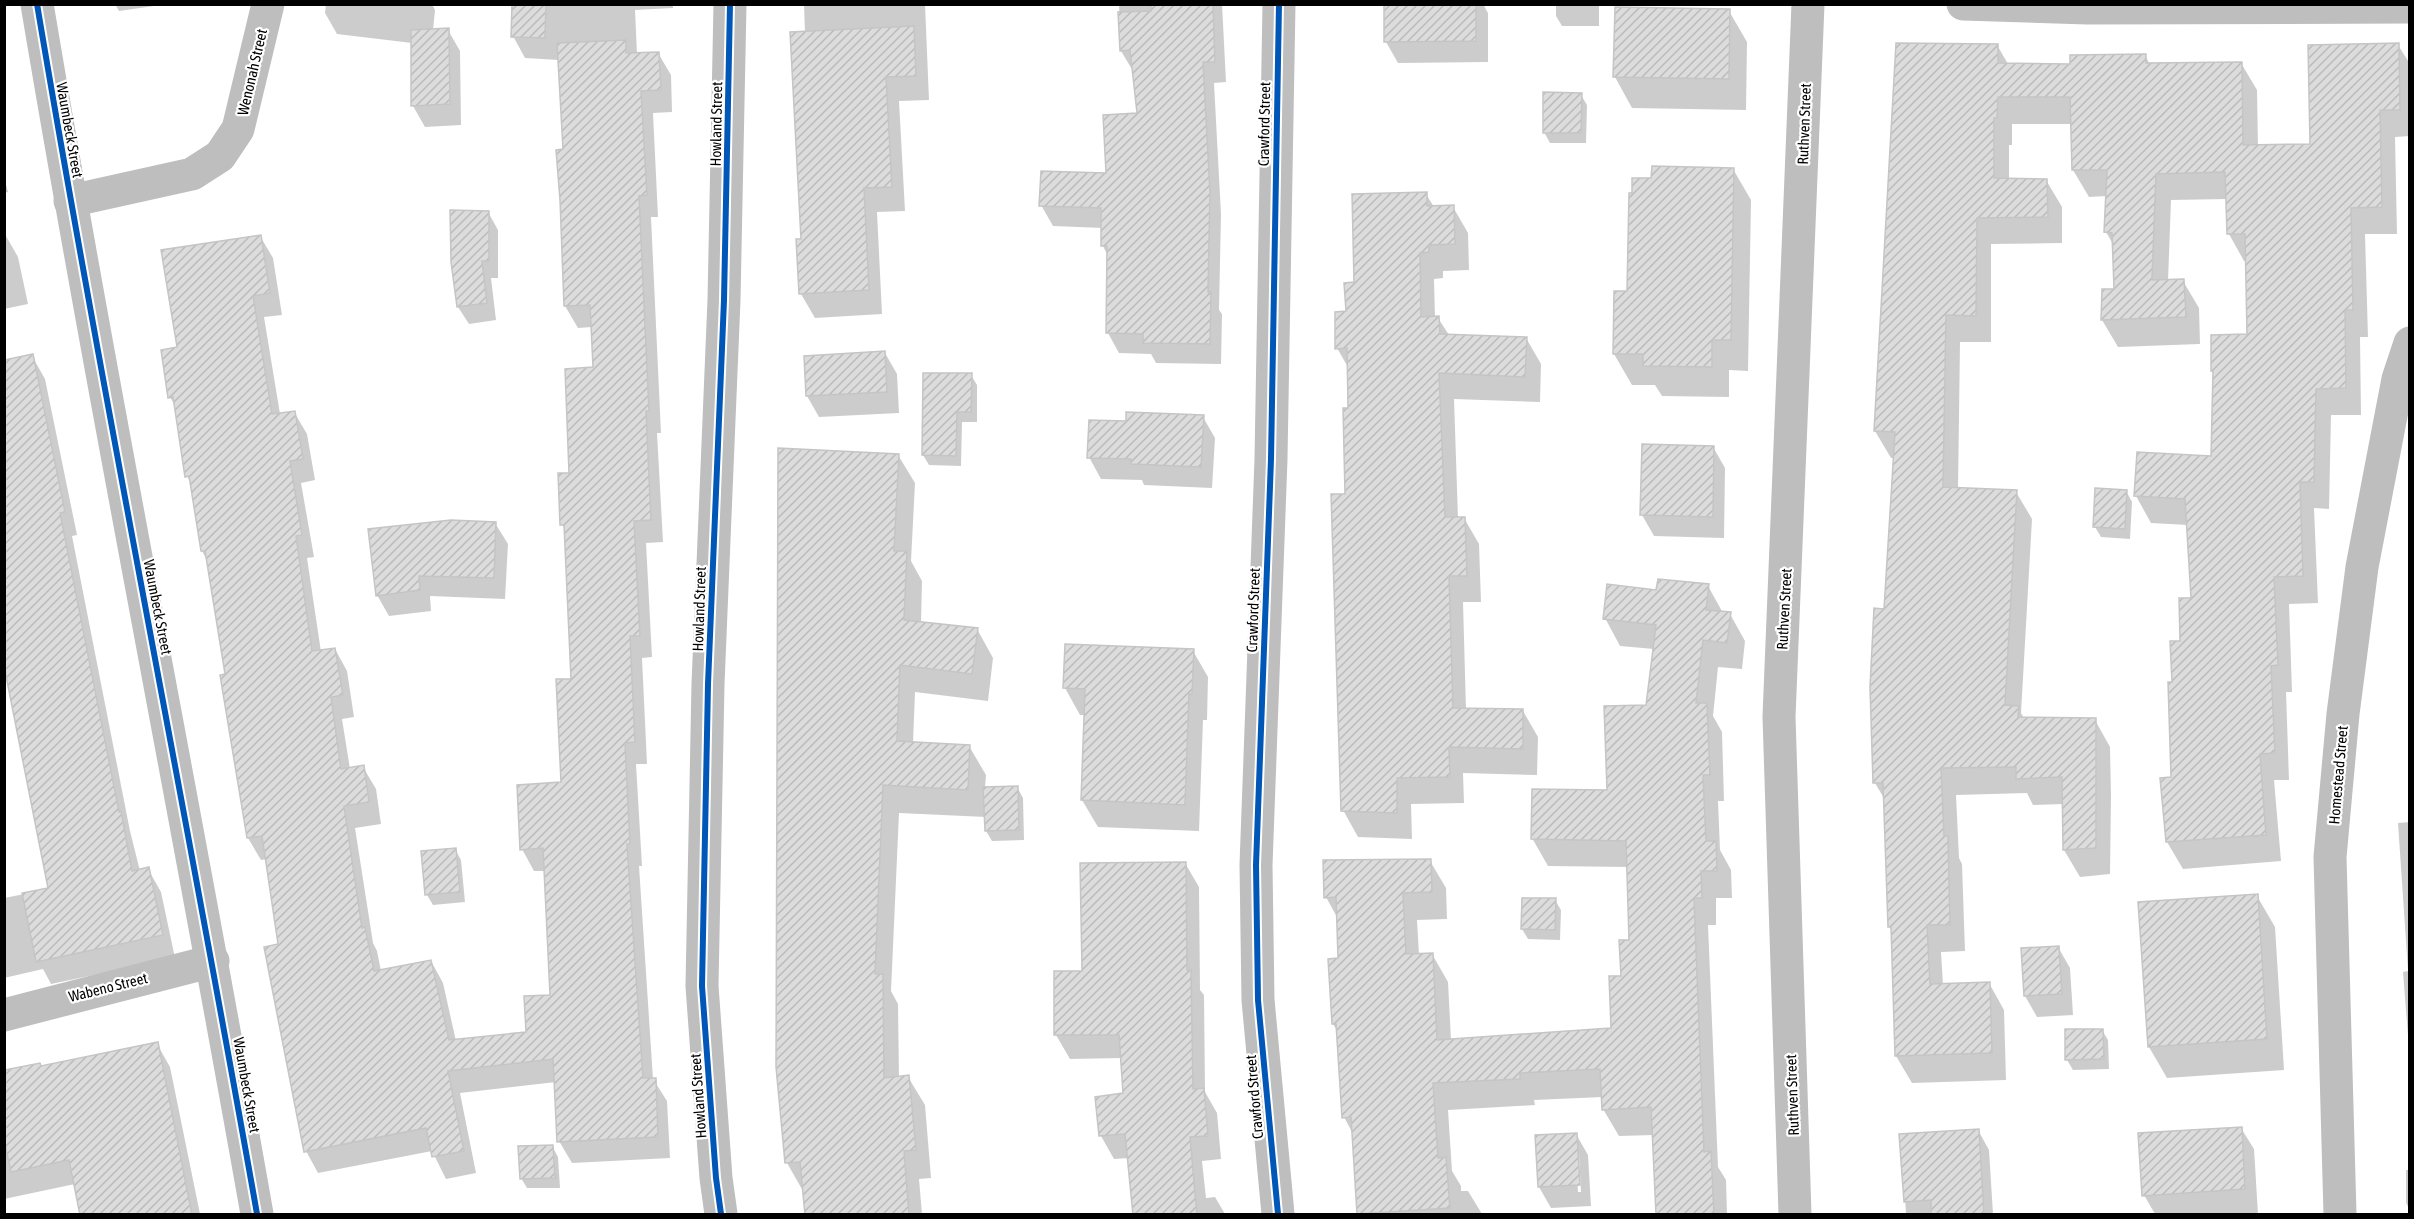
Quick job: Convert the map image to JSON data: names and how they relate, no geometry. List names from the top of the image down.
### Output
{
  "streets": {
    "street": [
      "Wenonah Street",
      "Howland Street",
      "Crawford Street",
      "Ruthven Street",
      "Waumbeck Street",
      "Homestead Street",
      "Wabeno Street"
    ]
  },
  "crossings": [
    ["Wenonah Street", "Waumbeck Street"],
    ["Waumbeck Street", "Wabeno Street"]
  ]
}
